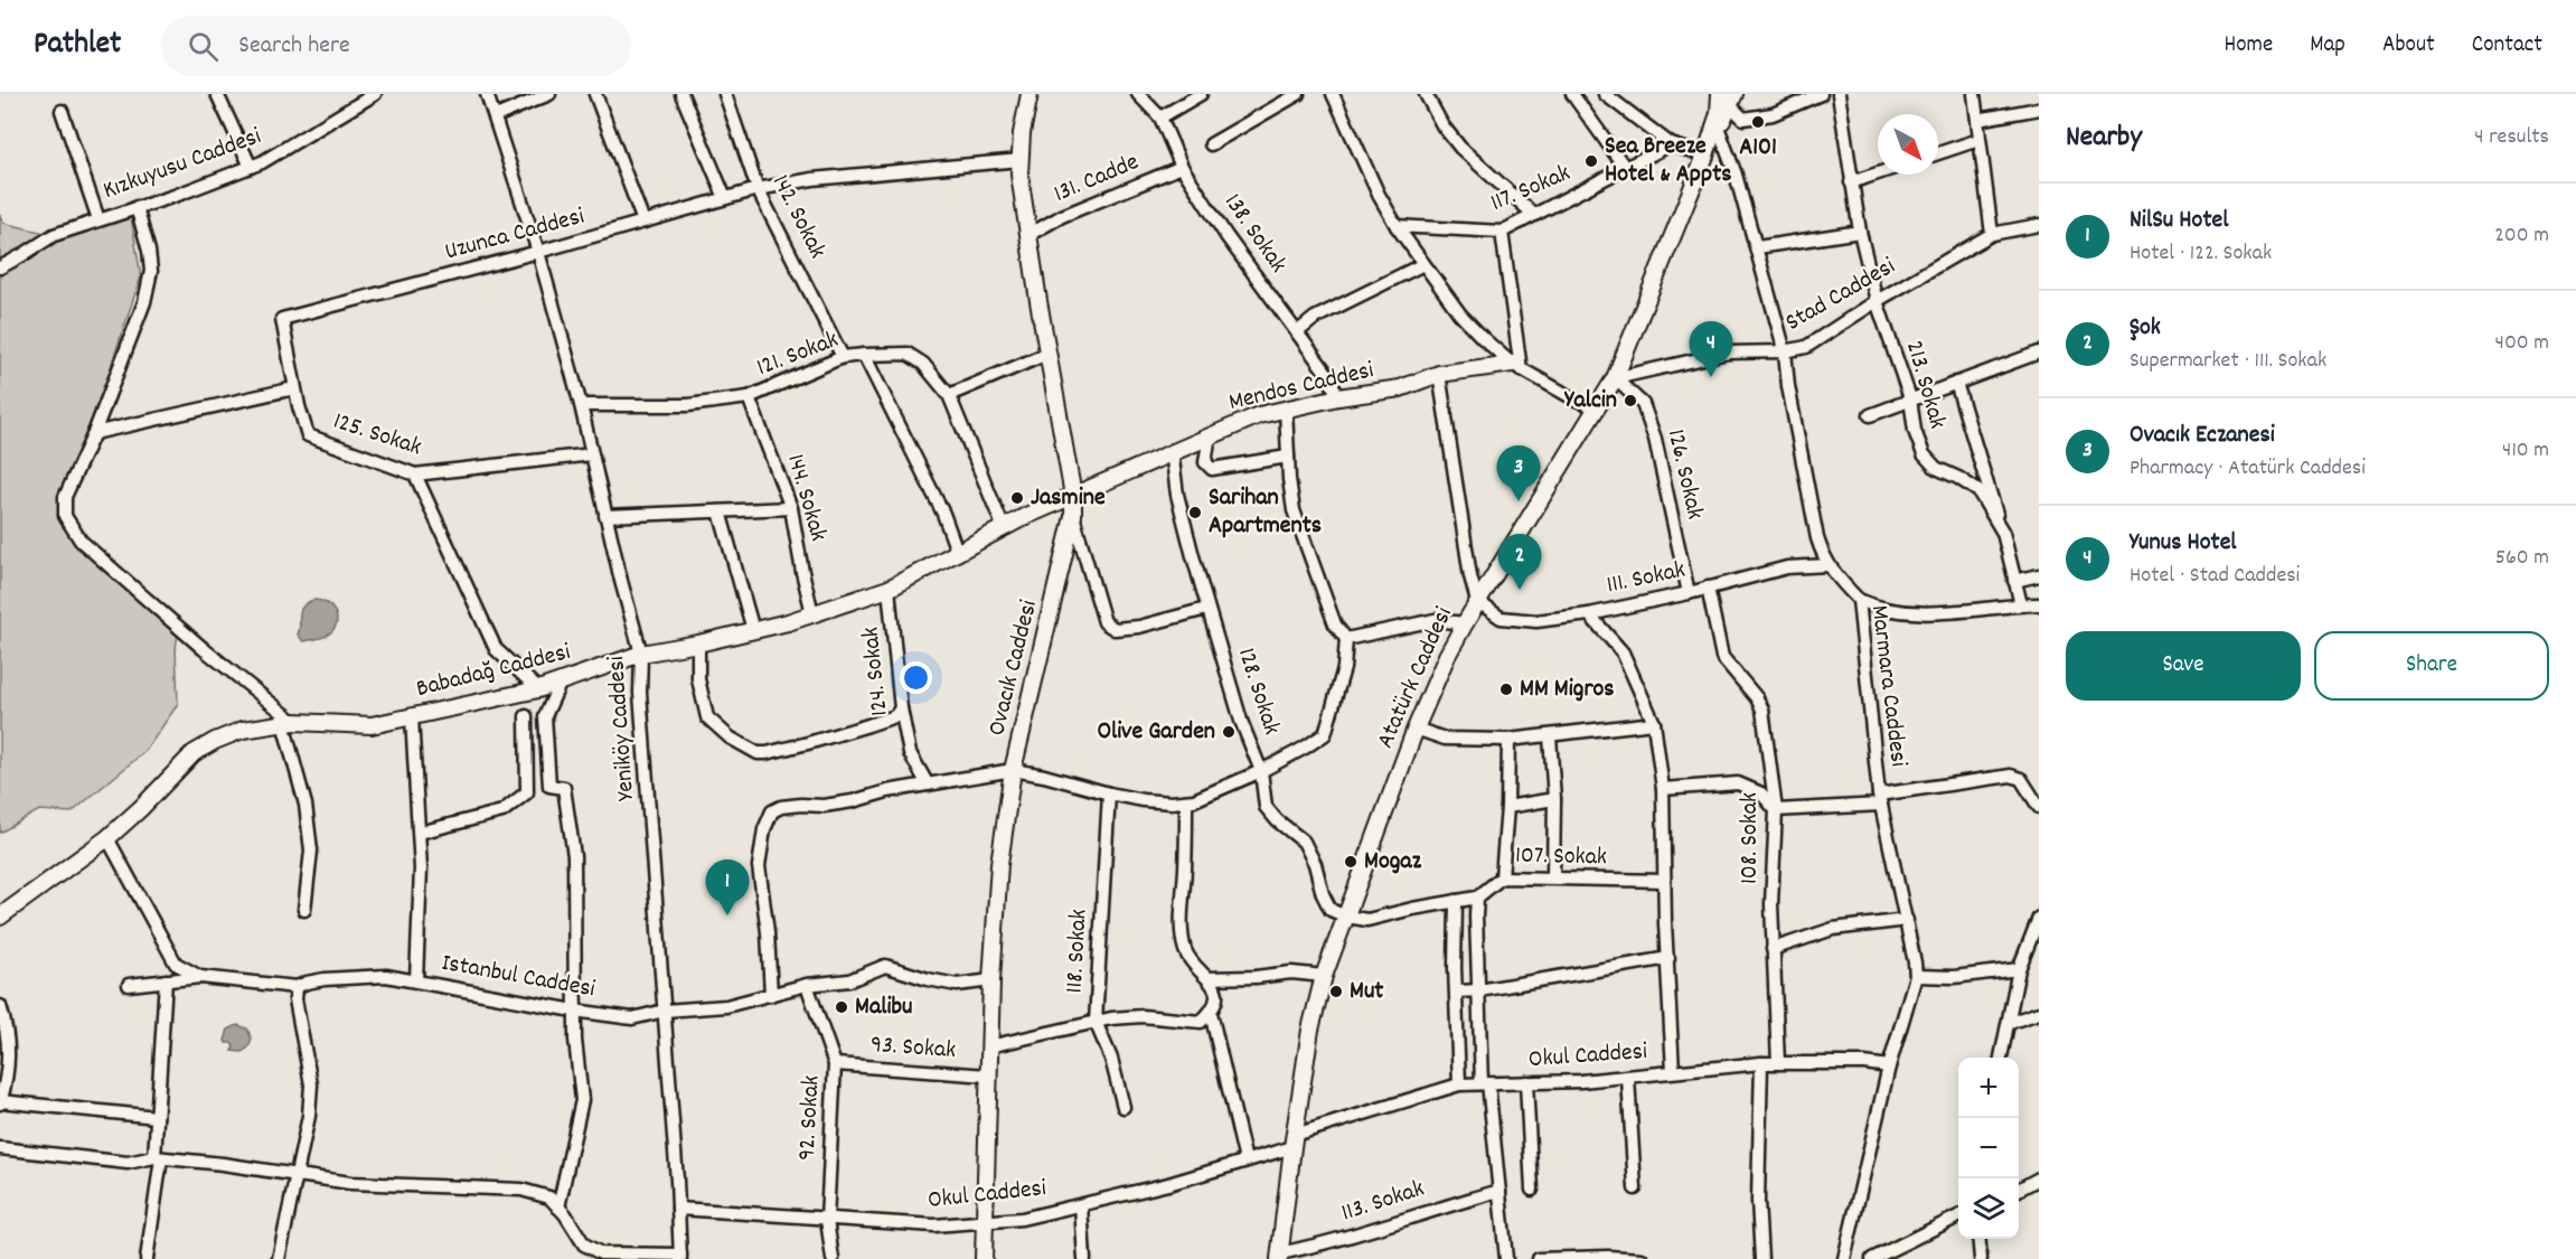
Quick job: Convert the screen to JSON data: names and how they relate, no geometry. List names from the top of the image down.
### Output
{
  "streets": {
    "main road": [
      "Mendos Caddesi",
      "Ovacık Caddesi",
      "Babadağ Caddesi",
      "Atatürk Caddesi"
    ],
    "street": [
      "Kızkuyusu Caddesi",
      "131. Cadde",
      "117. Sokak",
      "142. Sokak",
      "138. Sokak",
      "Uzunca Caddesi",
      "Stad Caddesi",
      "121. Sokak",
      "213. Sokak",
      "125. Sokak",
      "126. Sokak",
      "144. Sokak",
      "111. Sokak",
      "124. Sokak",
      "Marmara Caddesi",
      "128. Sokak",
      "Yeniköy Caddesi",
      "108. Sokak",
      "107. Sokak",
      "118. Sokak",
      "Istanbul Caddesi",
      "93. Sokak",
      "Okul Caddesi",
      "92. Sokak",
      "113. Sokak"
    ]
  },
  "crossings": [
    ["131. Cadde", "138. Sokak"],
    ["131. Cadde", "Ovacık Caddesi"],
    ["142. Sokak", "Uzunca Caddesi"],
    ["142. Sokak", "121. Sokak"],
    ["138. Sokak", "Mendos Caddesi"],
    ["Uzunca Caddesi", "125. Sokak"],
    ["Uzunca Caddesi", "Ovacık Caddesi"],
    ["Uzunca Caddesi", "Yeniköy Caddesi"],
    ["Stad Caddesi", "213. Sokak"],
    ["Stad Caddesi", "126. Sokak"],
    ["Stad Caddesi", "Atatürk Caddesi"],
    ["Stad Caddesi", "Marmara Caddesi"],
    ["121. Sokak", "144. Sokak"],
    ["121. Sokak", "Babadağ Caddesi"],
    ["121. Sokak", "Yeniköy Caddesi"],
    ["Mendos Caddesi", "Ovacık Caddesi"],
    ["Mendos Caddesi", "Babadağ Caddesi"],
    ["Mendos Caddesi", "128. Sokak"],
    ["125. Sokak", "Yeniköy Caddesi"],
    ["126. Sokak", "111. Sokak"],
    ["126. Sokak", "Atatürk Caddesi"],
    ["144. Sokak", "Babadağ Caddesi"],
    ["111. Sokak", "Atatürk Caddesi"],
    ["111. Sokak", "Marmara Caddesi"],
    ["111. Sokak", "108. Sokak"],
    ["Ovacık Caddesi", "Babadağ Caddesi"],
    ["Ovacık Caddesi", "Istanbul Caddesi"],
    ["Ovacık Caddesi", "93. Sokak"],
    ["Ovacık Caddesi", "Okul Caddesi"],
    ["Babadağ Caddesi", "124. Sokak"],
    ["Babadağ Caddesi", "Yeniköy Caddesi"],
    ["Babadağ Caddesi", "Istanbul Caddesi"],
    ["Atatürk Caddesi", "128. Sokak"],
    ["Atatürk Caddesi", "Okul Caddesi"],
    ["Atatürk Caddesi", "113. Sokak"],
    ["Marmara Caddesi", "Okul Caddesi"],
    ["Yeniköy Caddesi", "Istanbul Caddesi"],
    ["Yeniköy Caddesi", "Okul Caddesi"],
    ["108. Sokak", "Okul Caddesi"],
    ["Istanbul Caddesi", "92. Sokak"],
    ["93. Sokak", "92. Sokak"],
    ["Okul Caddesi", "92. Sokak"]
  ],
  "places": [
    "A101",
    "Sea Breeze Hotel & Appts",
    "Yalcin",
    "Jasmine",
    "Sarihan Apartments",
    "MM Migros",
    "Olive Garden",
    "Mogaz",
    "Mut",
    "Malibu"
  ],
  "north": "bottom right",
  "page": {
    "header": "Pathlet",
    "search": "Search here",
    "nav": [
      "Home",
      "Map",
      "About",
      "Contact"
    ],
    "heading": ["Nearby", "4 results"],
    "list": [
      {
        "mark": "1",
        "name": "NilSu Hotel",
        "note": "Hotel · 122. Sokak",
        "value": "200 m"
      },
      {
        "mark": "2",
        "name": "Şok",
        "note": "Supermarket · 111. Sokak",
        "value": "400 m"
      },
      {
        "mark": "3",
        "name": "Ovacık Eczanesi",
        "note": "Pharmacy · Atatürk Caddesi",
        "value": "410 m"
      },
      {
        "mark": "4",
        "name": "Yunus Hotel",
        "note": "Hotel · Stad Caddesi",
        "value": "560 m"
      }
    ],
    "pins": [
      "4",
      "3",
      "2",
      "1"
    ],
    "buttons": ["Save", "Share"],
    "map_buttons": ["+", "−"]
  }
}
